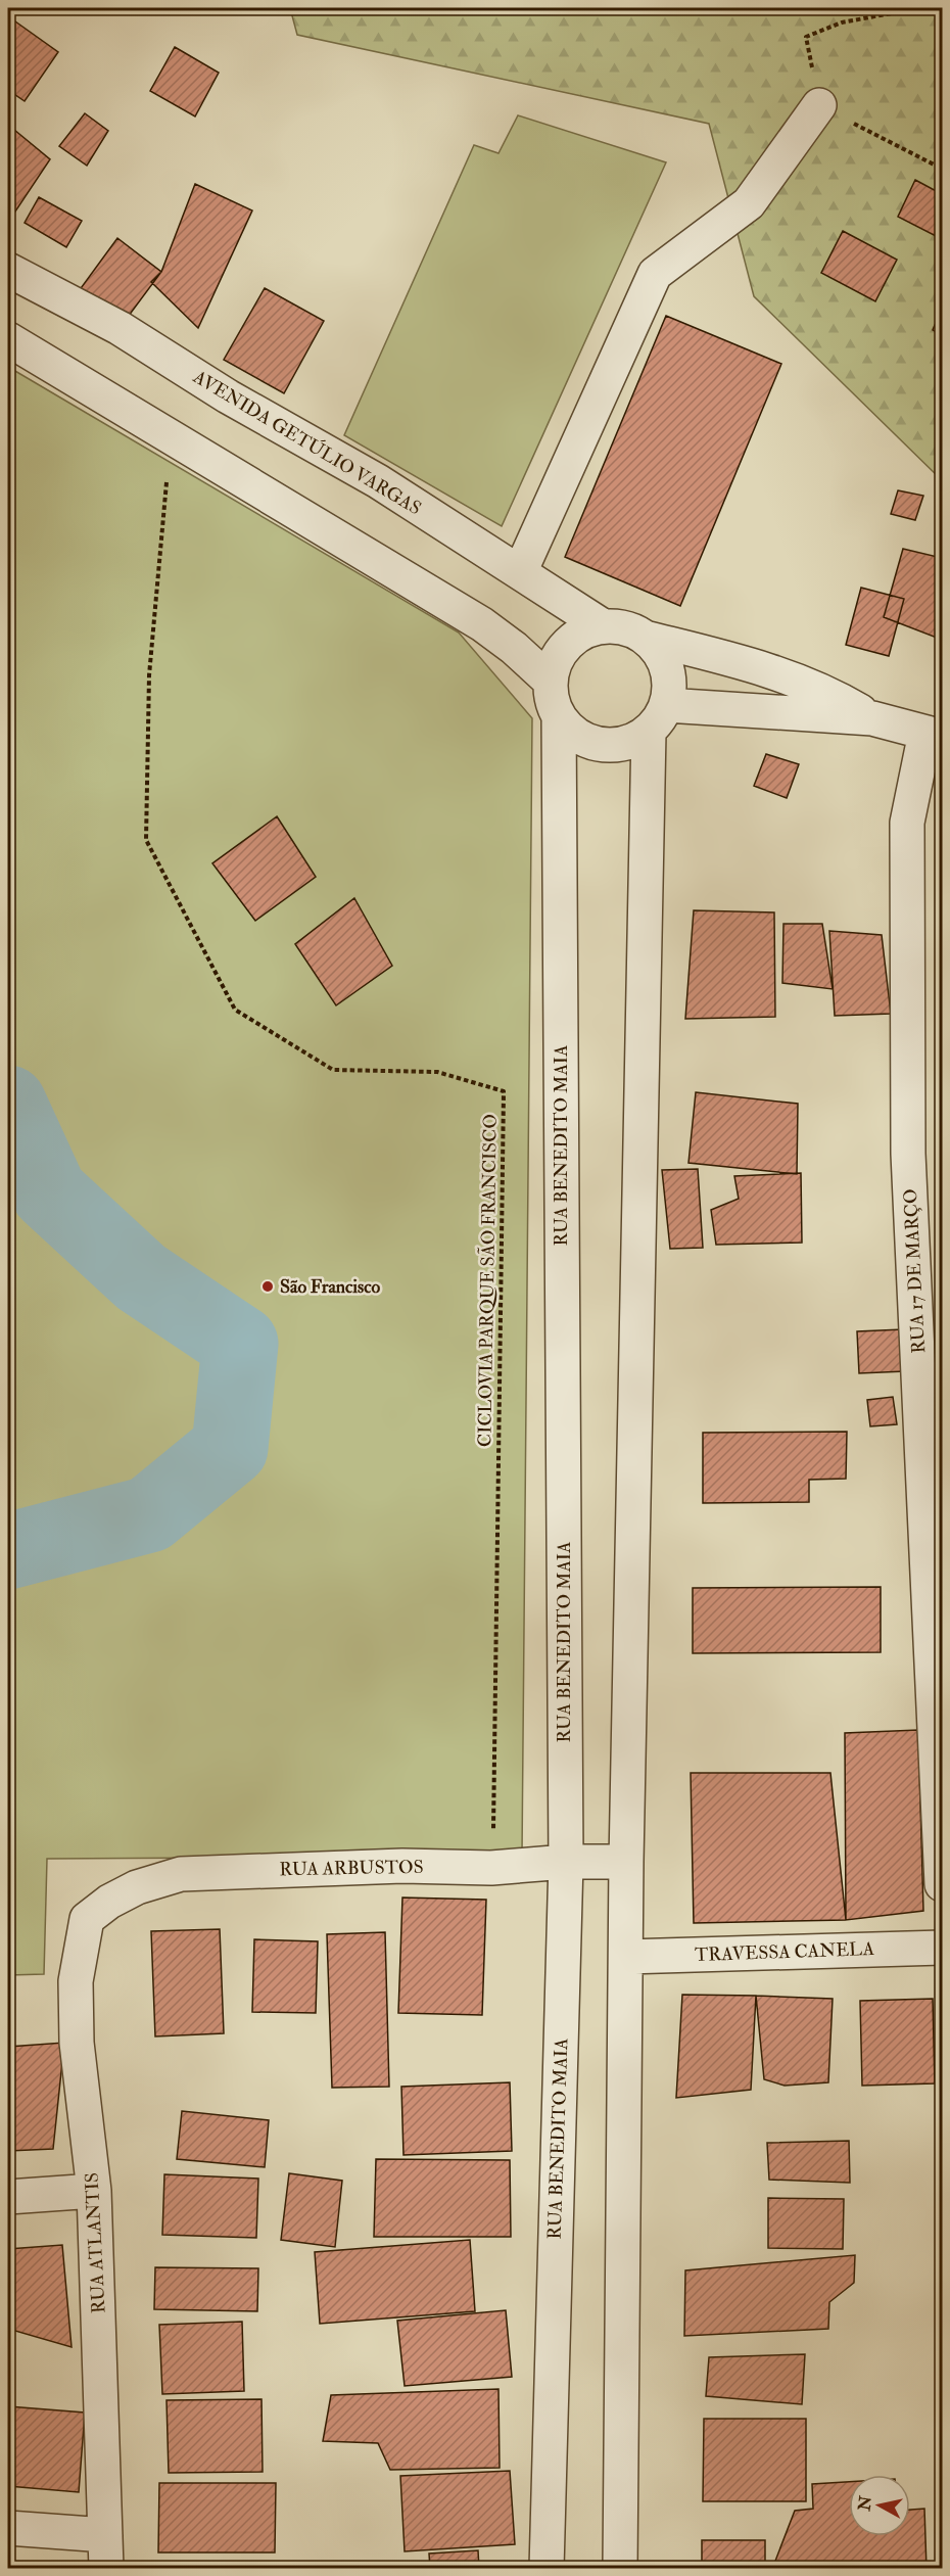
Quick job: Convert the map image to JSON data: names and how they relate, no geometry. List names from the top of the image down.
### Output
{
  "streets": {
    "street": [
      "AVENIDA GETÚLIO VARGAS",
      "RUA BENEDITO MAIA",
      "RUA 17 DE MARÇO",
      "RUA ARBUSTOS",
      "TRAVESSA CANELA",
      "RUA ATLANTIS"
    ],
    "path": ["CICLOVIA PARQUE SÃO FRANCISCO"]
  },
  "crossings": [
    ["AVENIDA GETÚLIO VARGAS", "RUA BENEDITO MAIA"],
    ["RUA BENEDITO MAIA", "RUA ARBUSTOS"],
    ["CICLOVIA PARQUE SÃO FRANCISCO", "RUA ARBUSTOS"],
    ["RUA ARBUSTOS", "RUA ATLANTIS"]
  ],
  "places": ["São Francisco"],
  "north": "left"
}
